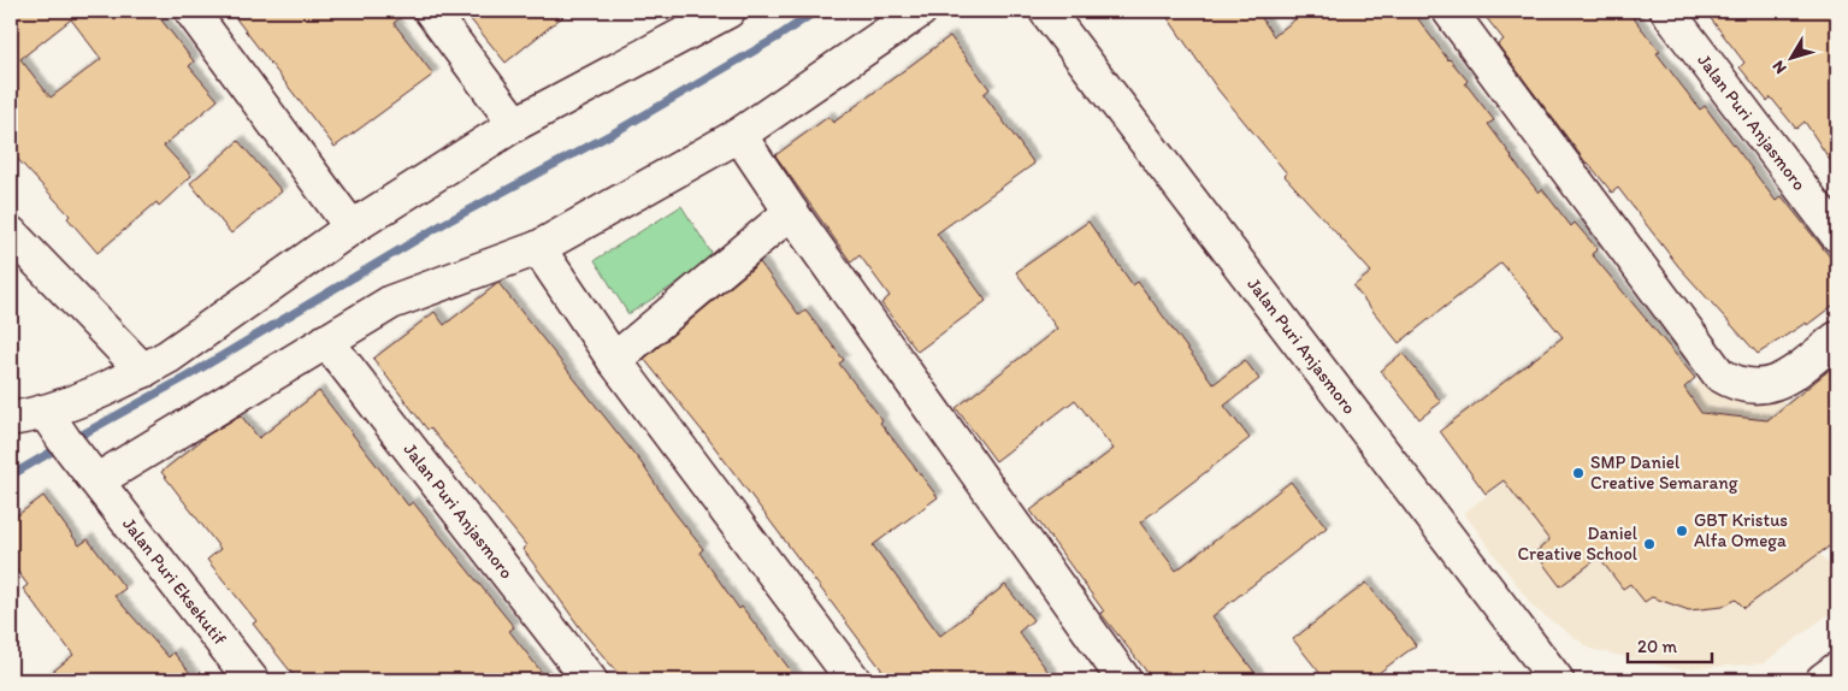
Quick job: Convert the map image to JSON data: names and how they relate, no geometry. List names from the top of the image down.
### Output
{
  "streets": {
    "street": ["Jalan Puri Anjasmoro", "Jalan Puri Eksekutif"]
  },
  "places": ["SMP Daniel Creative Semarang", "GBT Kristus Alfa Omega", "Daniel Creative School"],
  "scale_bar": "20 m",
  "north": "bottom left"
}
